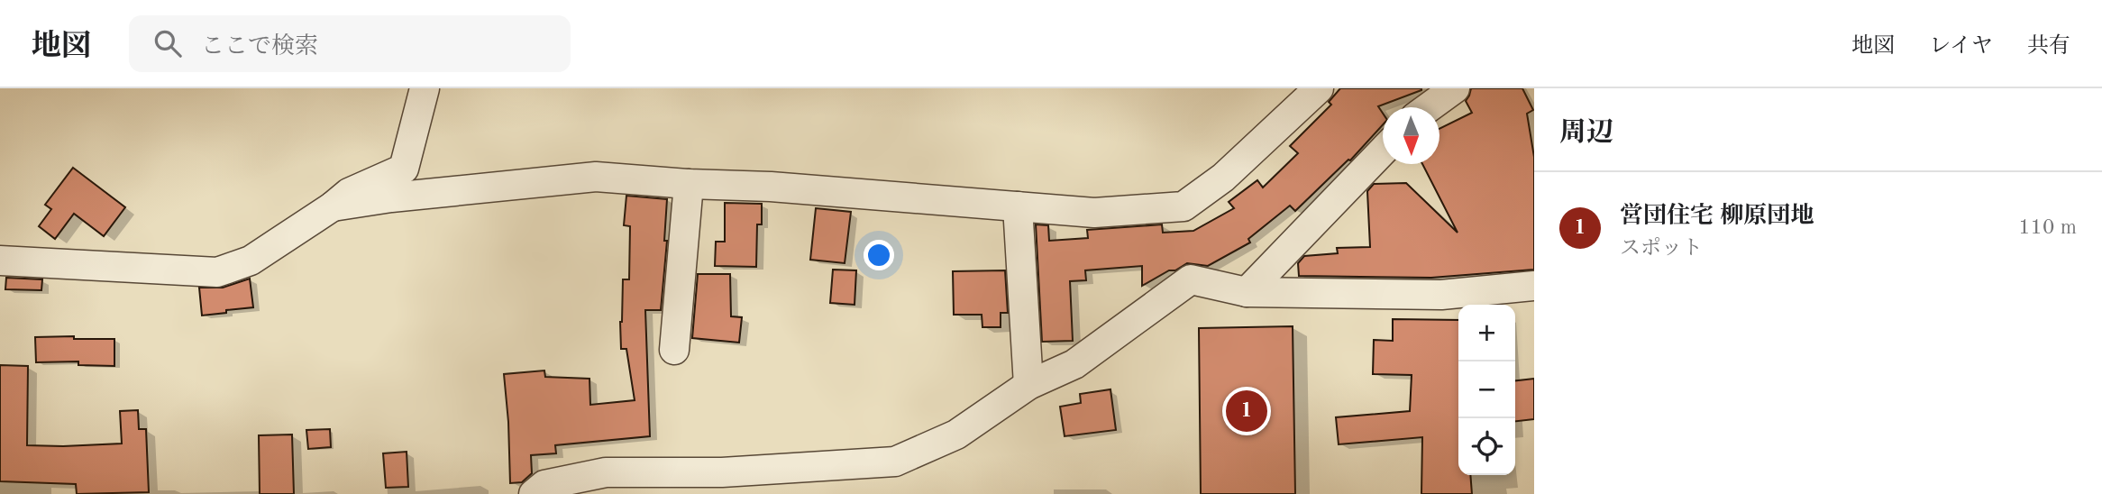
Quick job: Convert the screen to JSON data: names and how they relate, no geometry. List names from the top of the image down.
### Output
{
  "north": "bottom",
  "page": {
    "header": "地図",
    "search": "ここで検索",
    "nav": ["地図", "レイヤ", "共有"],
    "heading": "周辺",
    "list": [
      {
        "mark": "1",
        "name": "営団住宅 柳原団地",
        "note": "スポット",
        "value": "110 m"
      }
    ],
    "map_buttons": ["+", "−"],
    "pins": "1"
  }
}
